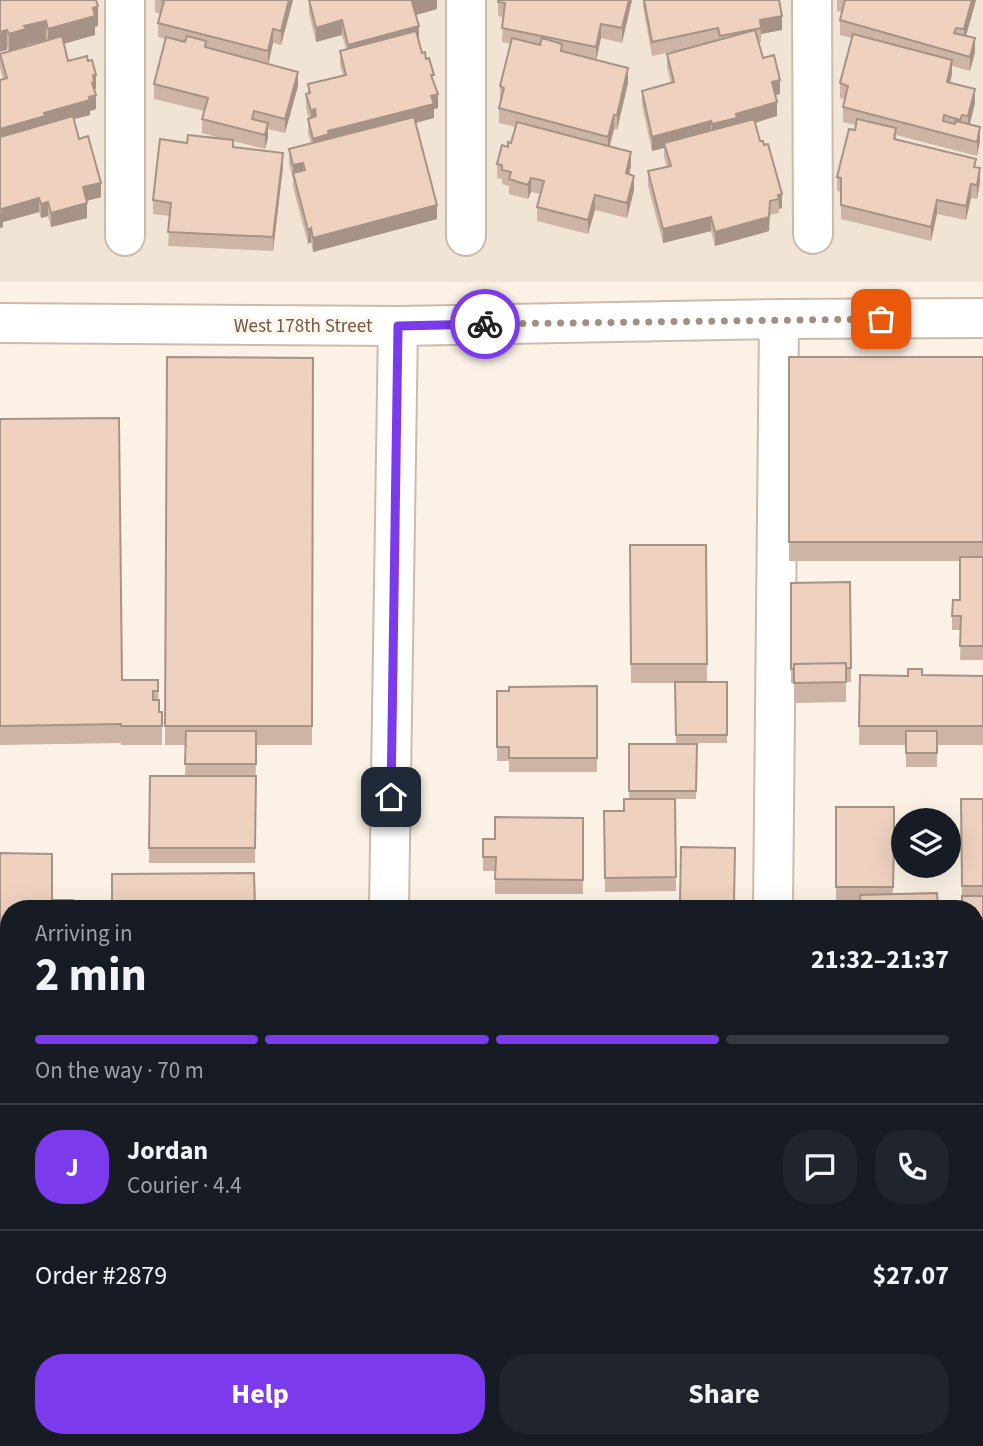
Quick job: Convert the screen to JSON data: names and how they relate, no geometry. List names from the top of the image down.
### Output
{
  "streets": {
    "street": ["West 178th Street"]
  },
  "page": {
    "heading": ["2 min", "Arriving in", "21:32–21:37"],
    "panel": [
      "Jordan",
      "Courier · 4.4",
      "Order #2879",
      "$27.07"
    ],
    "bar": "On the way · 70 m",
    "round": "J",
    "buttons": ["Help", "Share"]
  }
}
